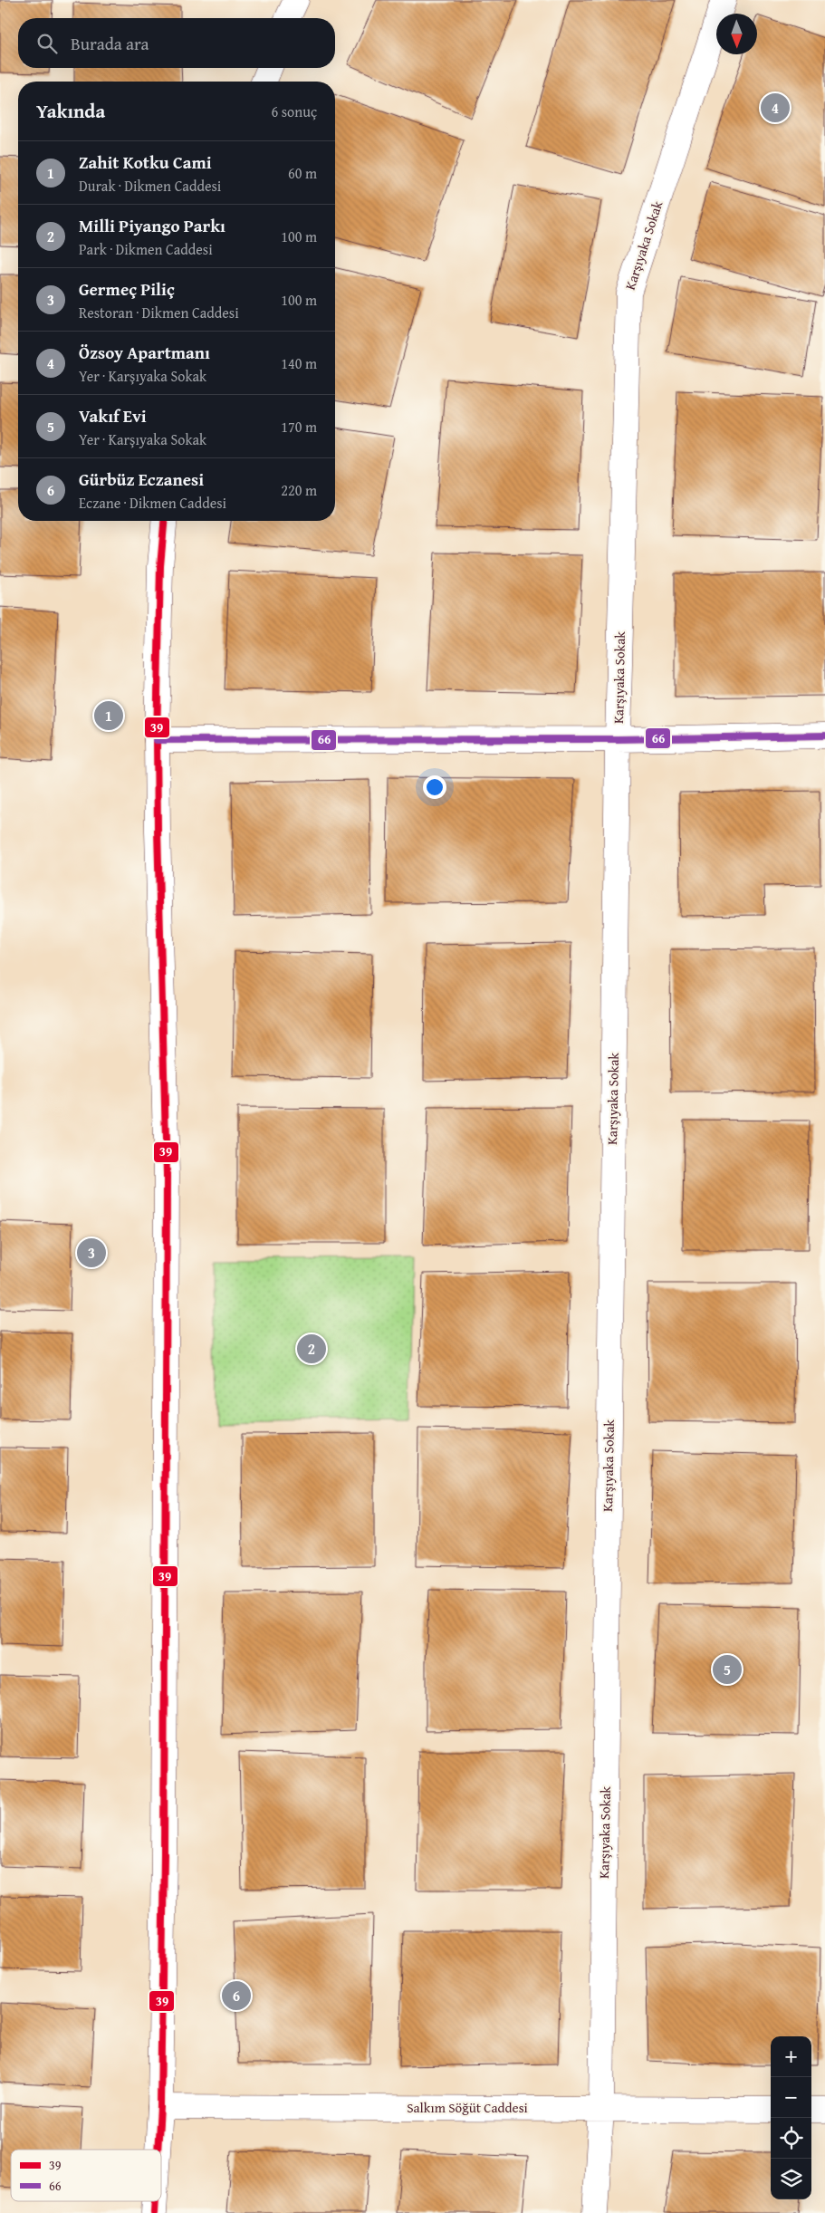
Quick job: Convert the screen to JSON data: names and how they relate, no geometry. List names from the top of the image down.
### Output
{
  "streets": {
    "street": ["Karşıyaka Sokak", "Salkım Söğüt Caddesi"]
  },
  "crossings": [
    ["Karşıyaka Sokak", "Salkım Söğüt Caddesi"]
  ],
  "lines": ["transit line 39", "transit line 66"],
  "legend": ["39", "66"],
  "north": "bottom",
  "page": {
    "search": "Burada ara",
    "heading": ["Yakında", "6 sonuç"],
    "pins": [
      "4",
      "1",
      "3",
      "2",
      "5",
      "6"
    ],
    "list": [
      {
        "mark": "1",
        "name": "Zahit Kotku Cami",
        "note": "Durak · Dikmen Caddesi",
        "value": "60 m"
      },
      {
        "mark": "2",
        "name": "Milli Piyango Parkı",
        "note": "Park · Dikmen Caddesi",
        "value": "100 m"
      },
      {
        "mark": "3",
        "name": "Germeç Piliç",
        "note": "Restoran · Dikmen Caddesi",
        "value": "100 m"
      },
      {
        "mark": "4",
        "name": "Özsoy Apartmanı",
        "note": "Yer · Karşıyaka Sokak",
        "value": "140 m"
      },
      {
        "mark": "5",
        "name": "Vakıf Evi",
        "note": "Yer · Karşıyaka Sokak",
        "value": "170 m"
      },
      {
        "mark": "6",
        "name": "Gürbüz Eczanesi",
        "note": "Eczane · Dikmen Caddesi",
        "value": "220 m"
      }
    ],
    "map_buttons": ["+", "−"]
  }
}
